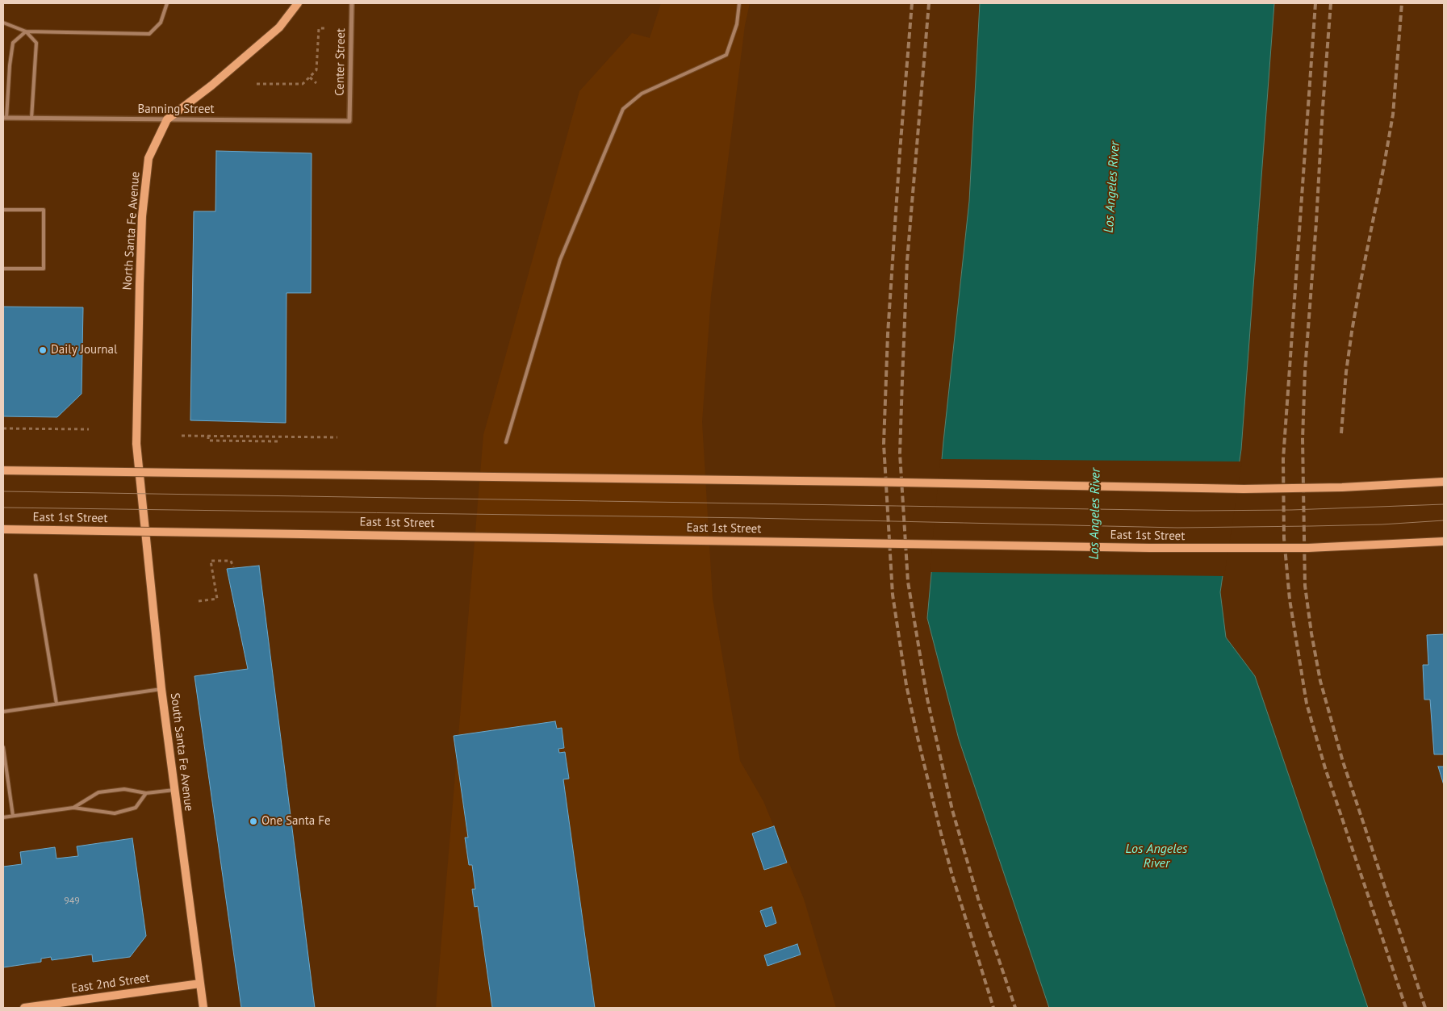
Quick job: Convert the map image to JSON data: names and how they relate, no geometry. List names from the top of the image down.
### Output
{
  "streets": {
    "main road": [
      "North Santa Fe Avenue",
      "East 1st Street",
      "South Santa Fe Avenue",
      "East 2nd Street"
    ],
    "street": ["Center Street", "Banning Street"]
  },
  "crossings": [
    ["Center Street", "Banning Street"],
    ["Banning Street", "North Santa Fe Avenue"],
    ["North Santa Fe Avenue", "South Santa Fe Avenue"],
    ["South Santa Fe Avenue", "East 2nd Street"]
  ],
  "water": ["Los Angeles River"],
  "places": ["Daily Journal", "One Santa Fe"],
  "house_numbers": ["949"]
}
